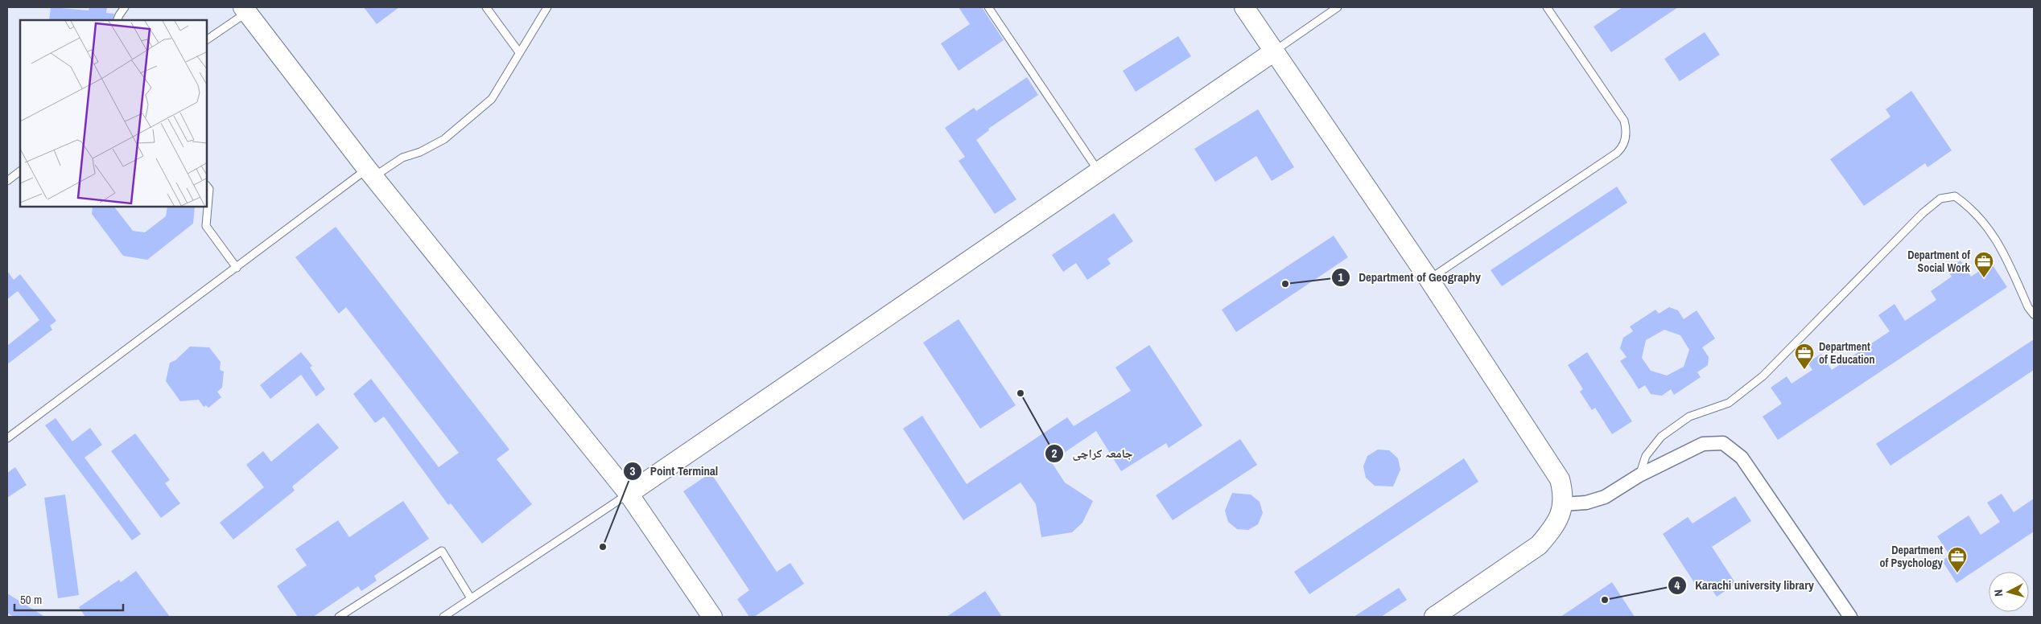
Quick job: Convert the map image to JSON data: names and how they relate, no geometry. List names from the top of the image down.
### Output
{
  "places": {
    "office": ["Department of Social Work", "Department of Education", "Department of Psychology"],
    "other": [
      "Department of Geography",
      "جامعہ کراچی",
      "Point Terminal",
      "Karachi university library"
    ]
  },
  "scale_bar": "50 m",
  "north": "left"
}
